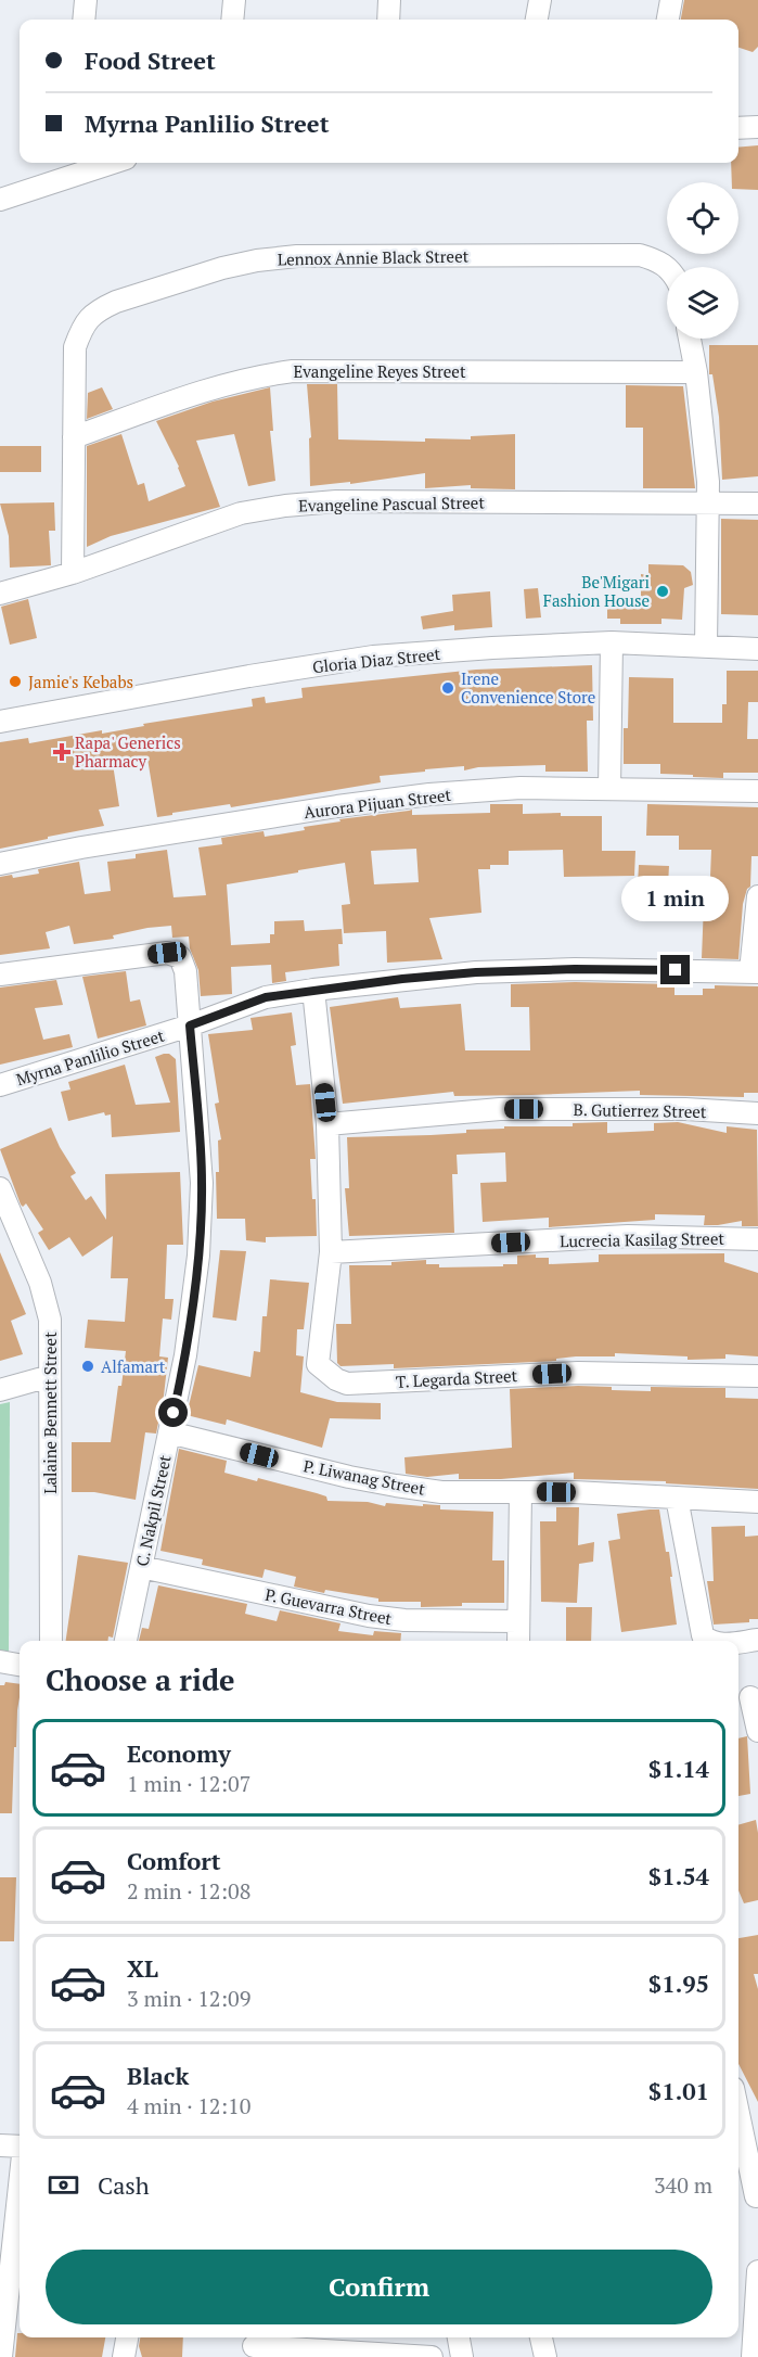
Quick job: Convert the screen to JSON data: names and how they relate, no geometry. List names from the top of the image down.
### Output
{
  "streets": {
    "street": [
      "Lennox Annie Black Street",
      "Evangeline Reyes Street",
      "Evangeline Pascual Street",
      "Gloria Diaz Street",
      "Aurora Pijuan Street",
      "Myrna Panlilio Street",
      "B. Gutierrez Street",
      "Lucrecia Kasilag Street",
      "T. Legarda Street",
      "Lalaine Bennett Street",
      "P. Liwanag Street",
      "C. Nakpil Street",
      "P. Guevarra Street"
    ]
  },
  "crossings": [
    ["Lennox Annie Black Street", "Evangeline Reyes Street"],
    ["Lennox Annie Black Street", "Evangeline Pascual Street"],
    ["Myrna Panlilio Street", "C. Nakpil Street"],
    ["Lucrecia Kasilag Street", "T. Legarda Street"],
    ["P. Liwanag Street", "C. Nakpil Street"],
    ["C. Nakpil Street", "P. Guevarra Street"]
  ],
  "places": {
    "other": [
      "Be'Migari Fashion House",
      "Jamie's Kebabs",
      "Irene Convenience Store",
      "Alfamart"
    ],
    "health": ["Rapa' Generics Pharmacy"]
  },
  "page": {
    "banner": ["Food Street", "Myrna Panlilio Street"],
    "bubble": "1 min",
    "heading": "Choose a ride",
    "list": [
      {
        "name": "Economy",
        "note": "1 min · 12:07",
        "value": "$1.14"
      },
      {
        "name": "Comfort",
        "note": "2 min · 12:08",
        "value": "$1.54"
      },
      {
        "name": "XL",
        "note": "3 min · 12:09",
        "value": "$1.95"
      },
      {
        "name": "Black",
        "note": "4 min · 12:10",
        "value": "$1.01"
      }
    ],
    "pay": ["Cash", "340 m"],
    "buttons": "Confirm"
  }
}
